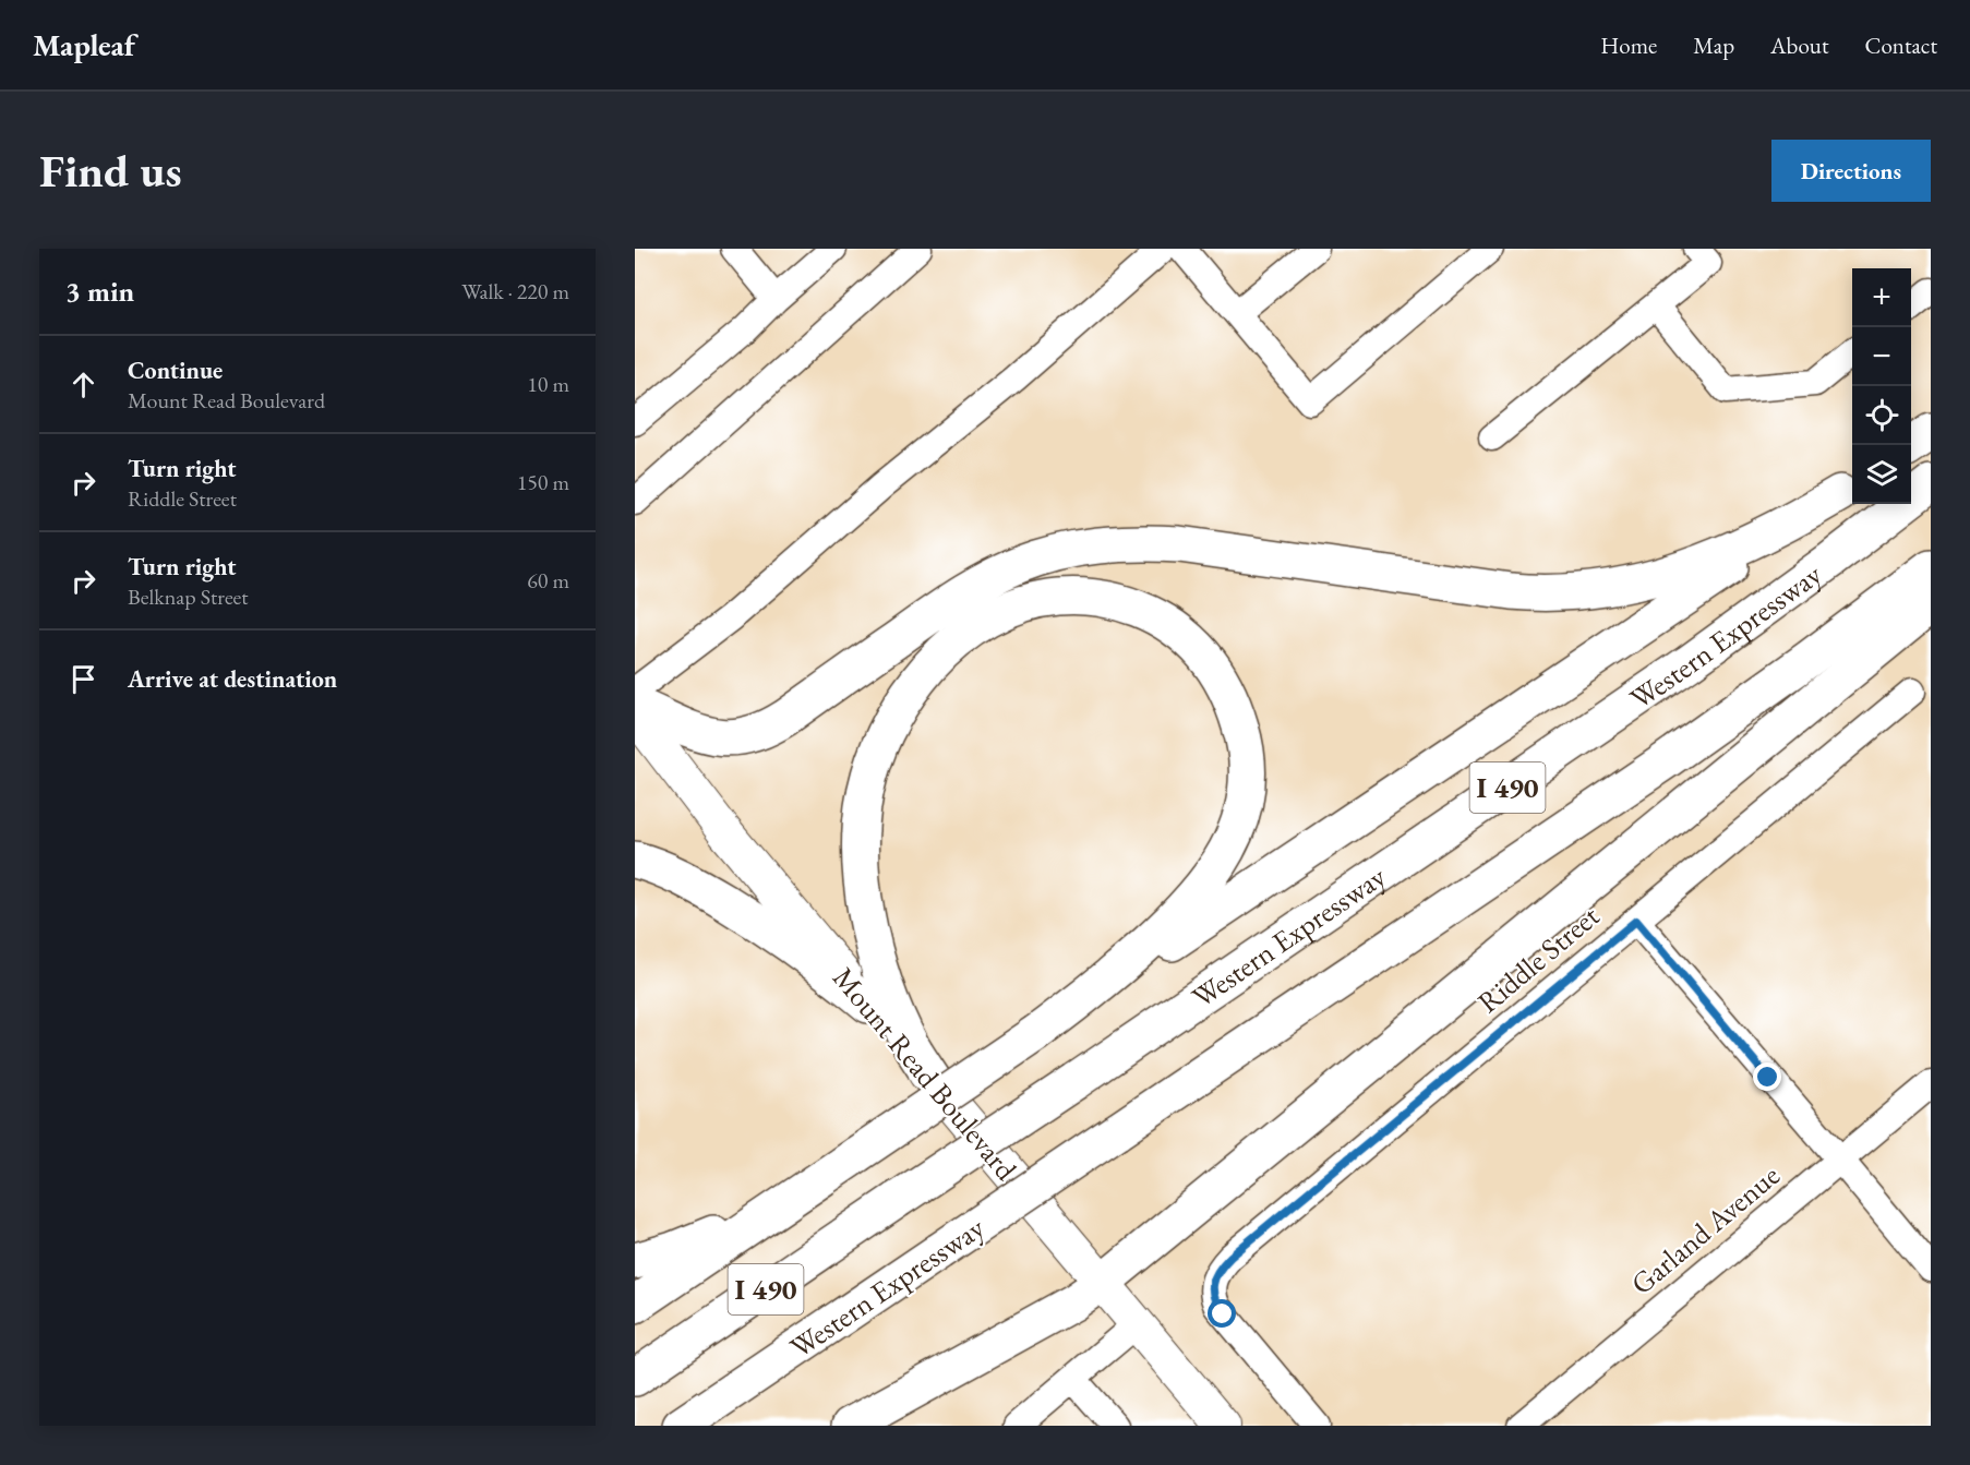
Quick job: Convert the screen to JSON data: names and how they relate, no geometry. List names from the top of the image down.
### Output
{
  "streets": {
    "highway": ["Western Expressway", "I 490"],
    "main road": ["Mount Read Boulevard"],
    "street": ["Riddle Street", "Garland Avenue"]
  },
  "page": {
    "header": "Mapleaf",
    "nav": [
      "Home",
      "Map",
      "About",
      "Contact"
    ],
    "buttons": "Directions",
    "title": "Find us",
    "heading": ["3 min", "Walk · 220 m"],
    "map_buttons": ["+", "−"],
    "list": [
      ["Continue", "Mount Read Boulevard", "10 m"],
      ["Turn right", "Riddle Street", "150 m"],
      ["Turn right", "Belknap Street", "60 m"],
      "Arrive at destination"
    ]
  }
}
